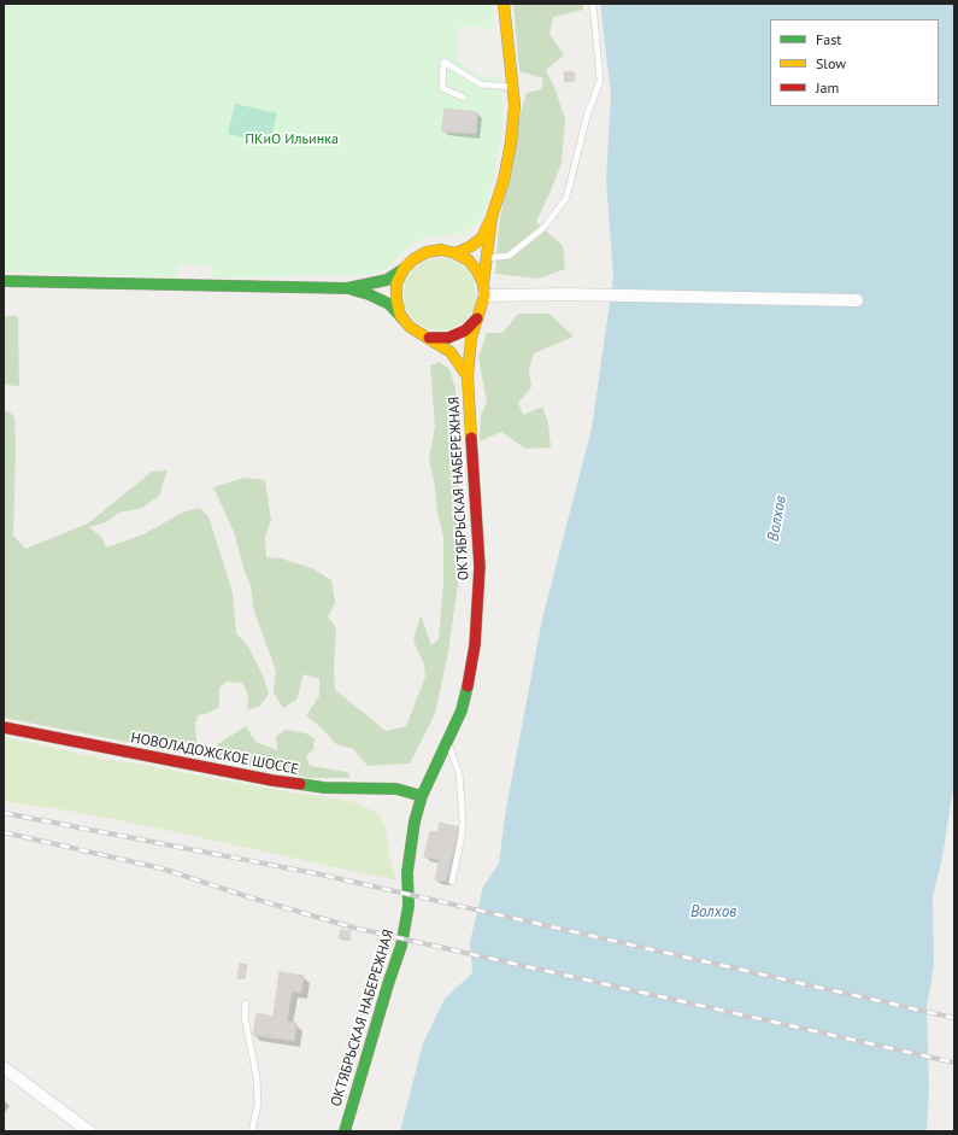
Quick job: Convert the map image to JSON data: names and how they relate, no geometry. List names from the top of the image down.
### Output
{
  "streets": {
    "main road": ["ОКТЯБРЬСКАЯ НАБЕРЕЖНАЯ", "НОВОЛАДОЖСКОЕ ШОССЕ"]
  },
  "crossings": [
    ["ОКТЯБРЬСКАЯ НАБЕРЕЖНАЯ", "НОВОЛАДОЖСКОЕ ШОССЕ"]
  ],
  "water": ["Волхов"],
  "parks": ["ПКиО Ильинка"],
  "legend": ["Fast", "Slow", "Jam"]
}
